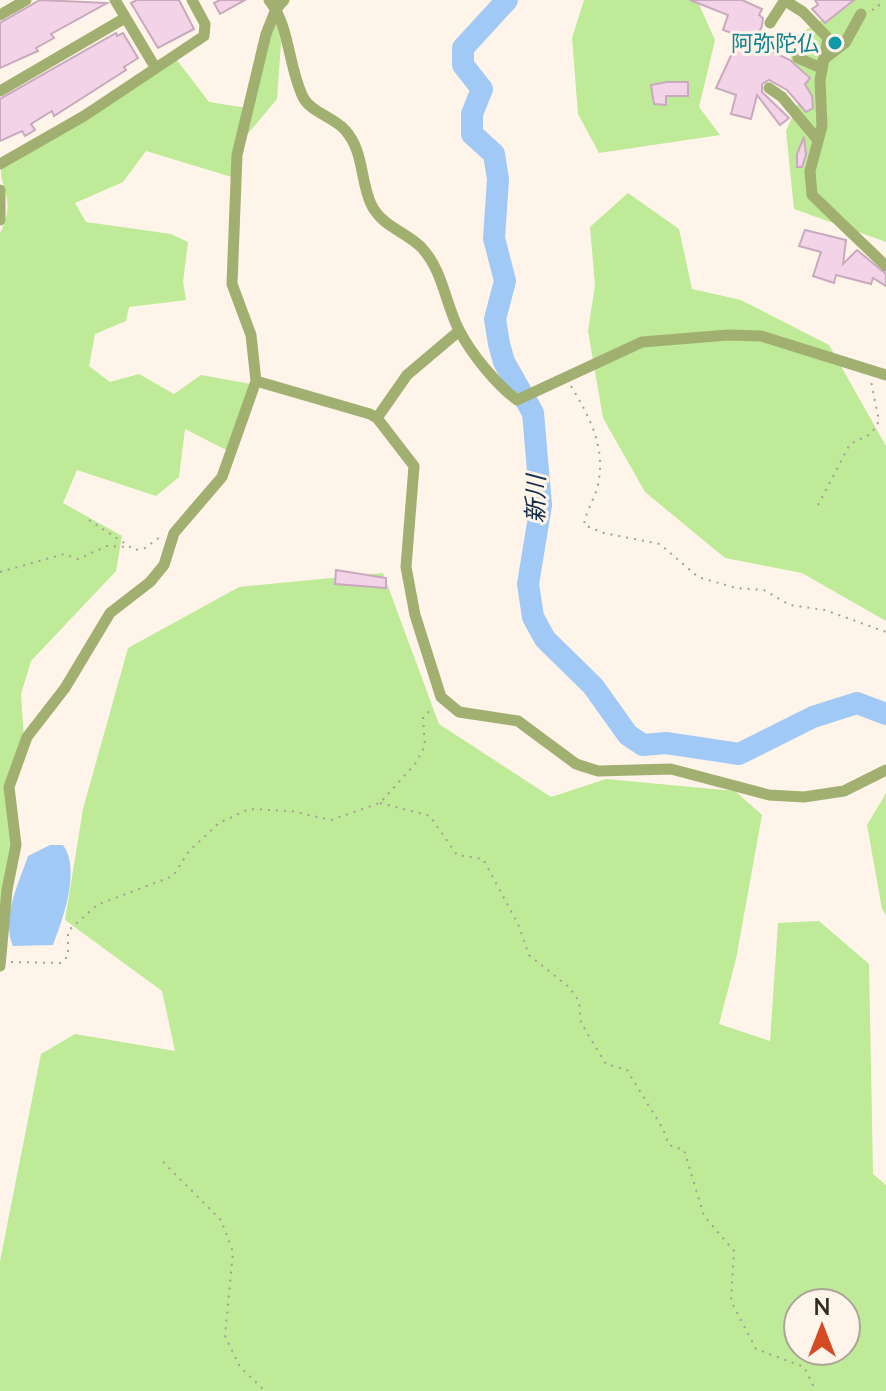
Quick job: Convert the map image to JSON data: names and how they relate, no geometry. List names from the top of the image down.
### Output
{
  "water": ["新川"],
  "places": ["阿弥陀仏"],
  "north": "top"
}
